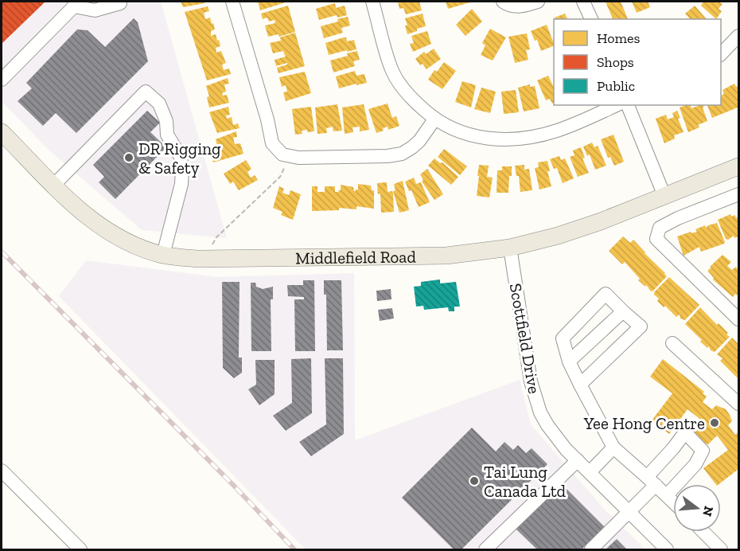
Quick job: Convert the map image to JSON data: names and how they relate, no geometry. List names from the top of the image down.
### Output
{
  "streets": {
    "main road": ["Middlefield Road"],
    "street": ["Scottfield Drive"]
  },
  "crossings": [
    ["Middlefield Road", "Scottfield Drive"]
  ],
  "places": ["DR Rigging & Safety", "Yee Hong Centre", "Tai Lung Canada Ltd"],
  "legend": ["Homes", "Shops", "Public"],
  "north": "right"
}
